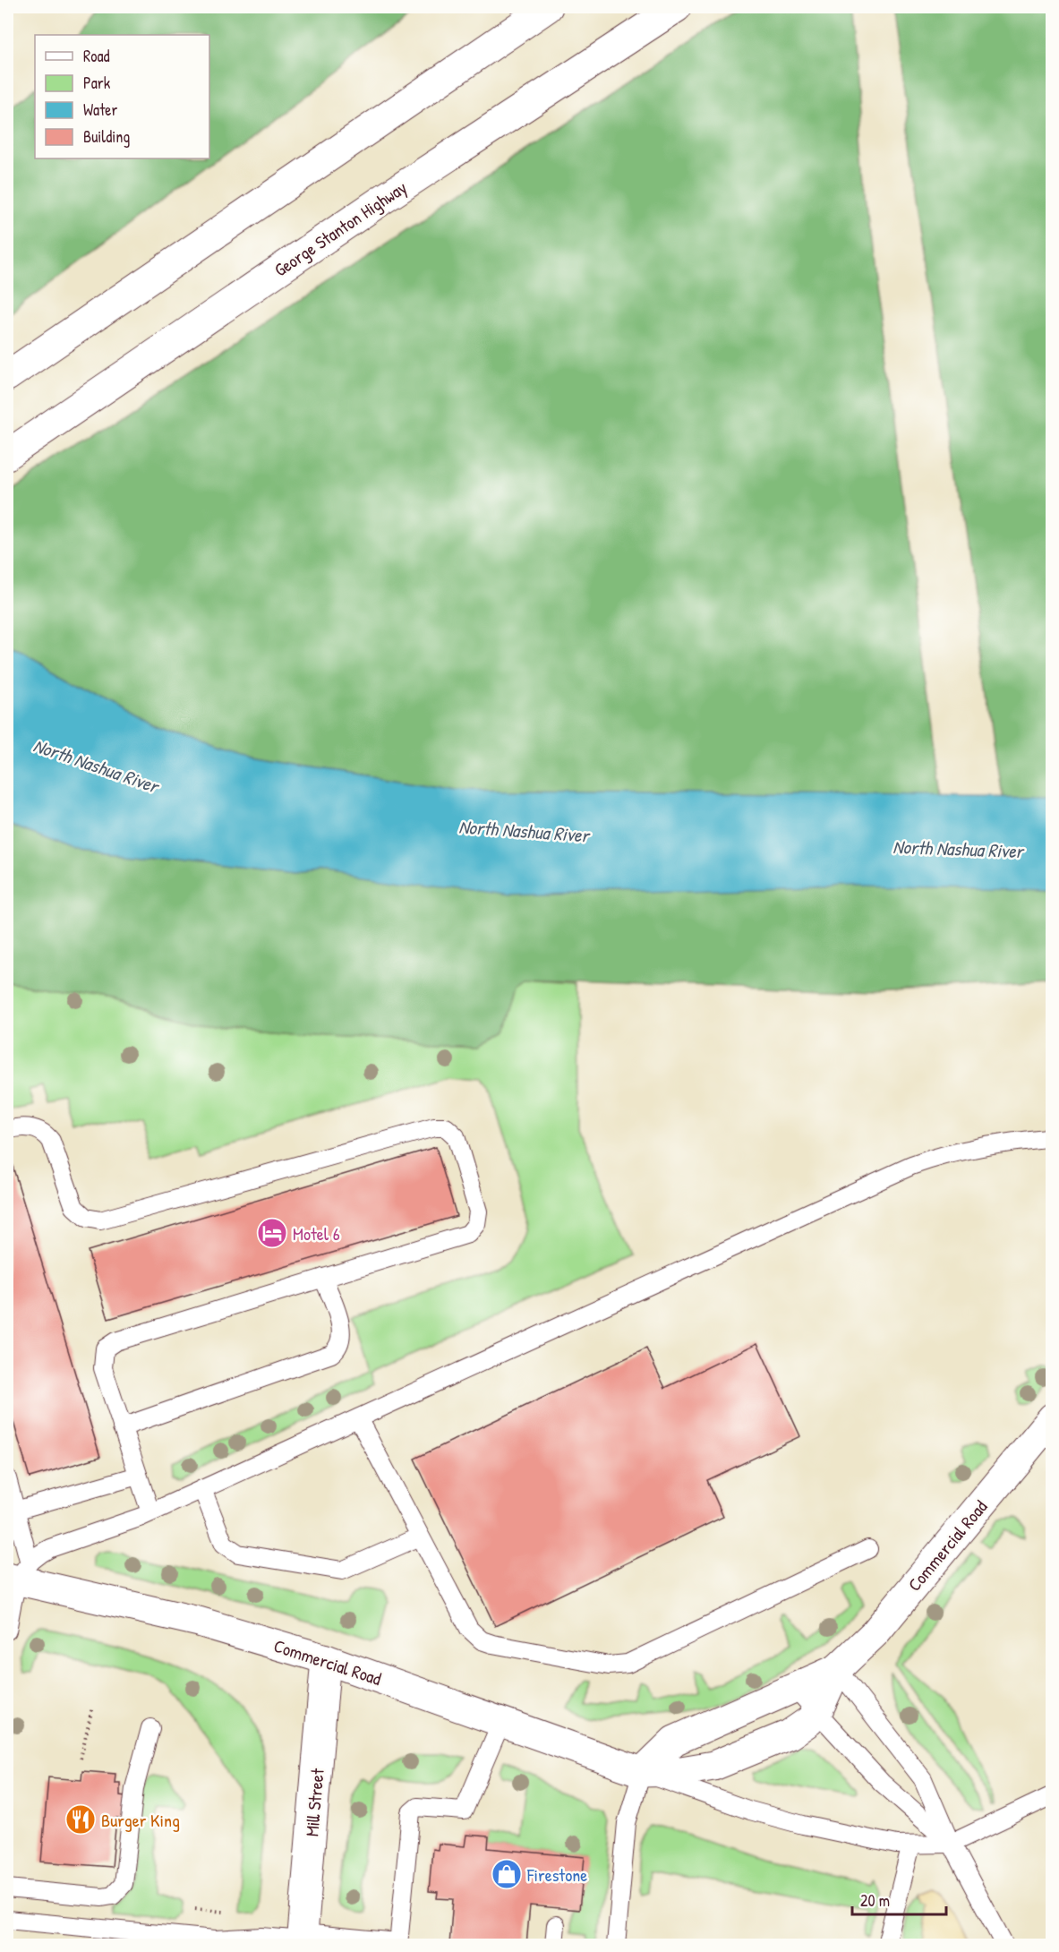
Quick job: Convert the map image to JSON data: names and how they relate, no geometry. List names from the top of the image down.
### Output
{
  "streets": {
    "main road": ["George Stanton Highway", "Commercial Road", "Mill Street"]
  },
  "crossings": [
    ["Commercial Road", "Mill Street"]
  ],
  "water": ["North Nashua River"],
  "places": {
    "hotel": ["Motel 6"],
    "restaurant": ["Burger King"],
    "shop": ["Firestone"]
  },
  "legend": [
    "Road",
    "Park",
    "Water",
    "Building"
  ],
  "scale_bar": "20 m"
}
